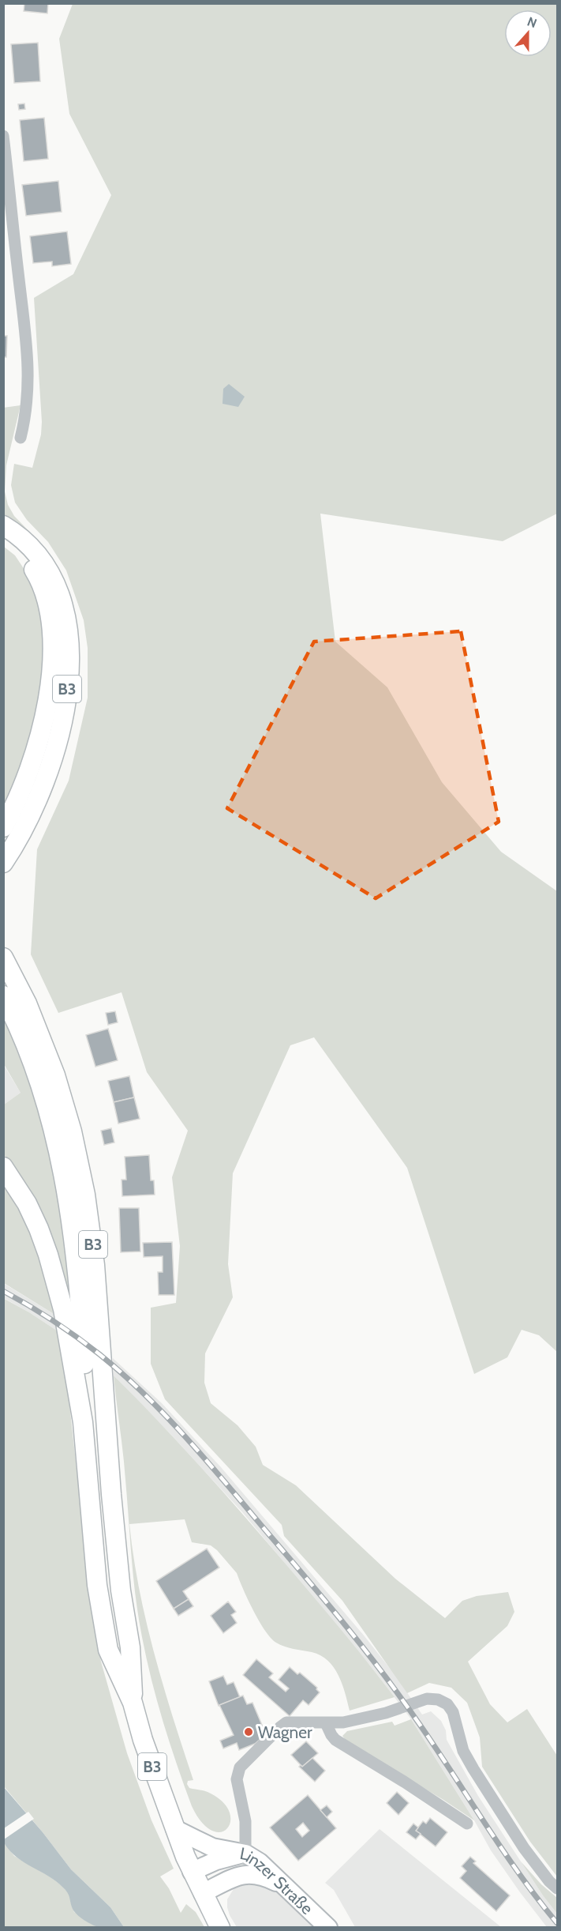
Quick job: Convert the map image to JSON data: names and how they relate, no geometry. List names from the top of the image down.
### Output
{
  "streets": {
    "main road": ["B3"],
    "street": ["Linzer Straße"]
  },
  "crossings": [
    ["B3", "Linzer Straße"]
  ],
  "places": ["Wagner"],
  "north": "top"
}
